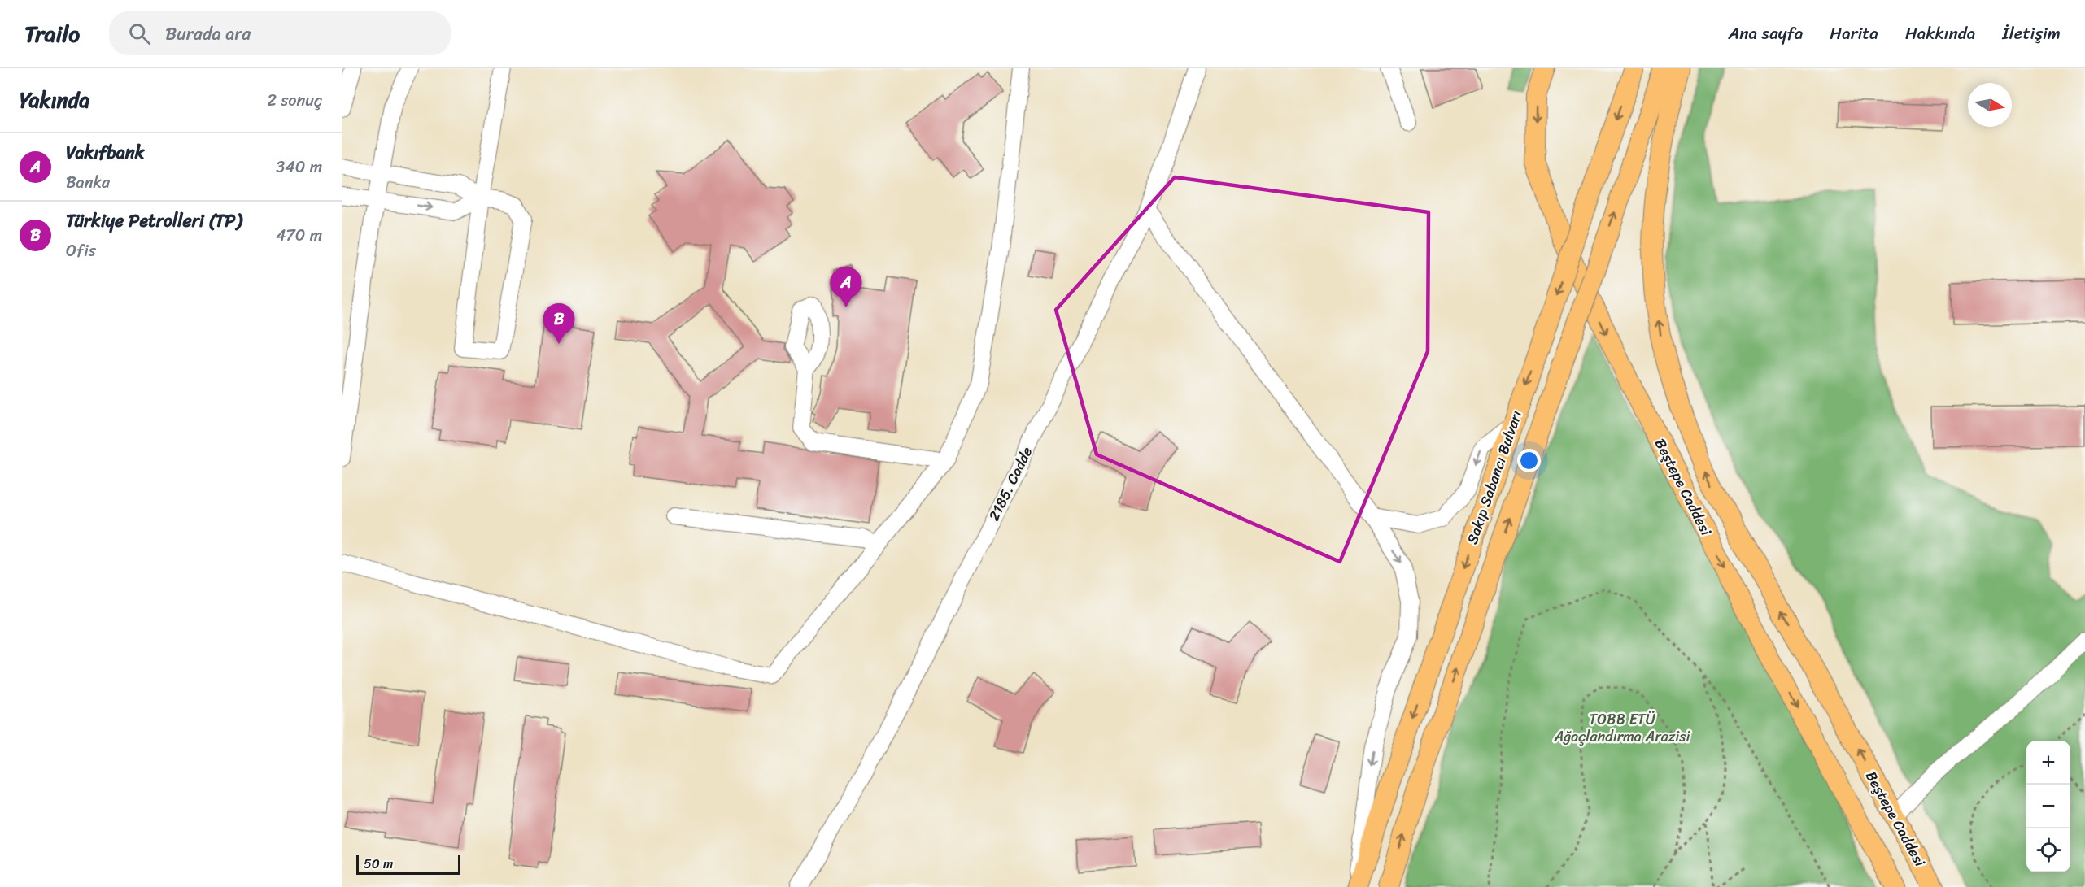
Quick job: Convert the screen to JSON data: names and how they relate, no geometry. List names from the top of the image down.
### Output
{
  "streets": {
    "main road": ["Sakıp Sabancı Bulvarı", "Beştepe Caddesi"],
    "street": ["2185. Cadde"]
  },
  "parks": ["TOBB ETÜ Ağaçlandırma Arazisi"],
  "scale_bar": "50 m",
  "north": "right",
  "page": {
    "header": "Trailo",
    "search": "Burada ara",
    "nav": [
      "Ana sayfa",
      "Harita",
      "Hakkında",
      "İletişim"
    ],
    "heading": ["Yakında", "2 sonuç"],
    "list": [
      {
        "mark": "A",
        "name": "Vakıfbank",
        "note": "Banka",
        "value": "340 m"
      },
      {
        "mark": "B",
        "name": "Türkiye Petrolleri (TP)",
        "note": "Ofis",
        "value": "470 m"
      }
    ],
    "pins": ["A", "B"],
    "map_buttons": ["+", "−"],
    "scale": "50 m"
  }
}
